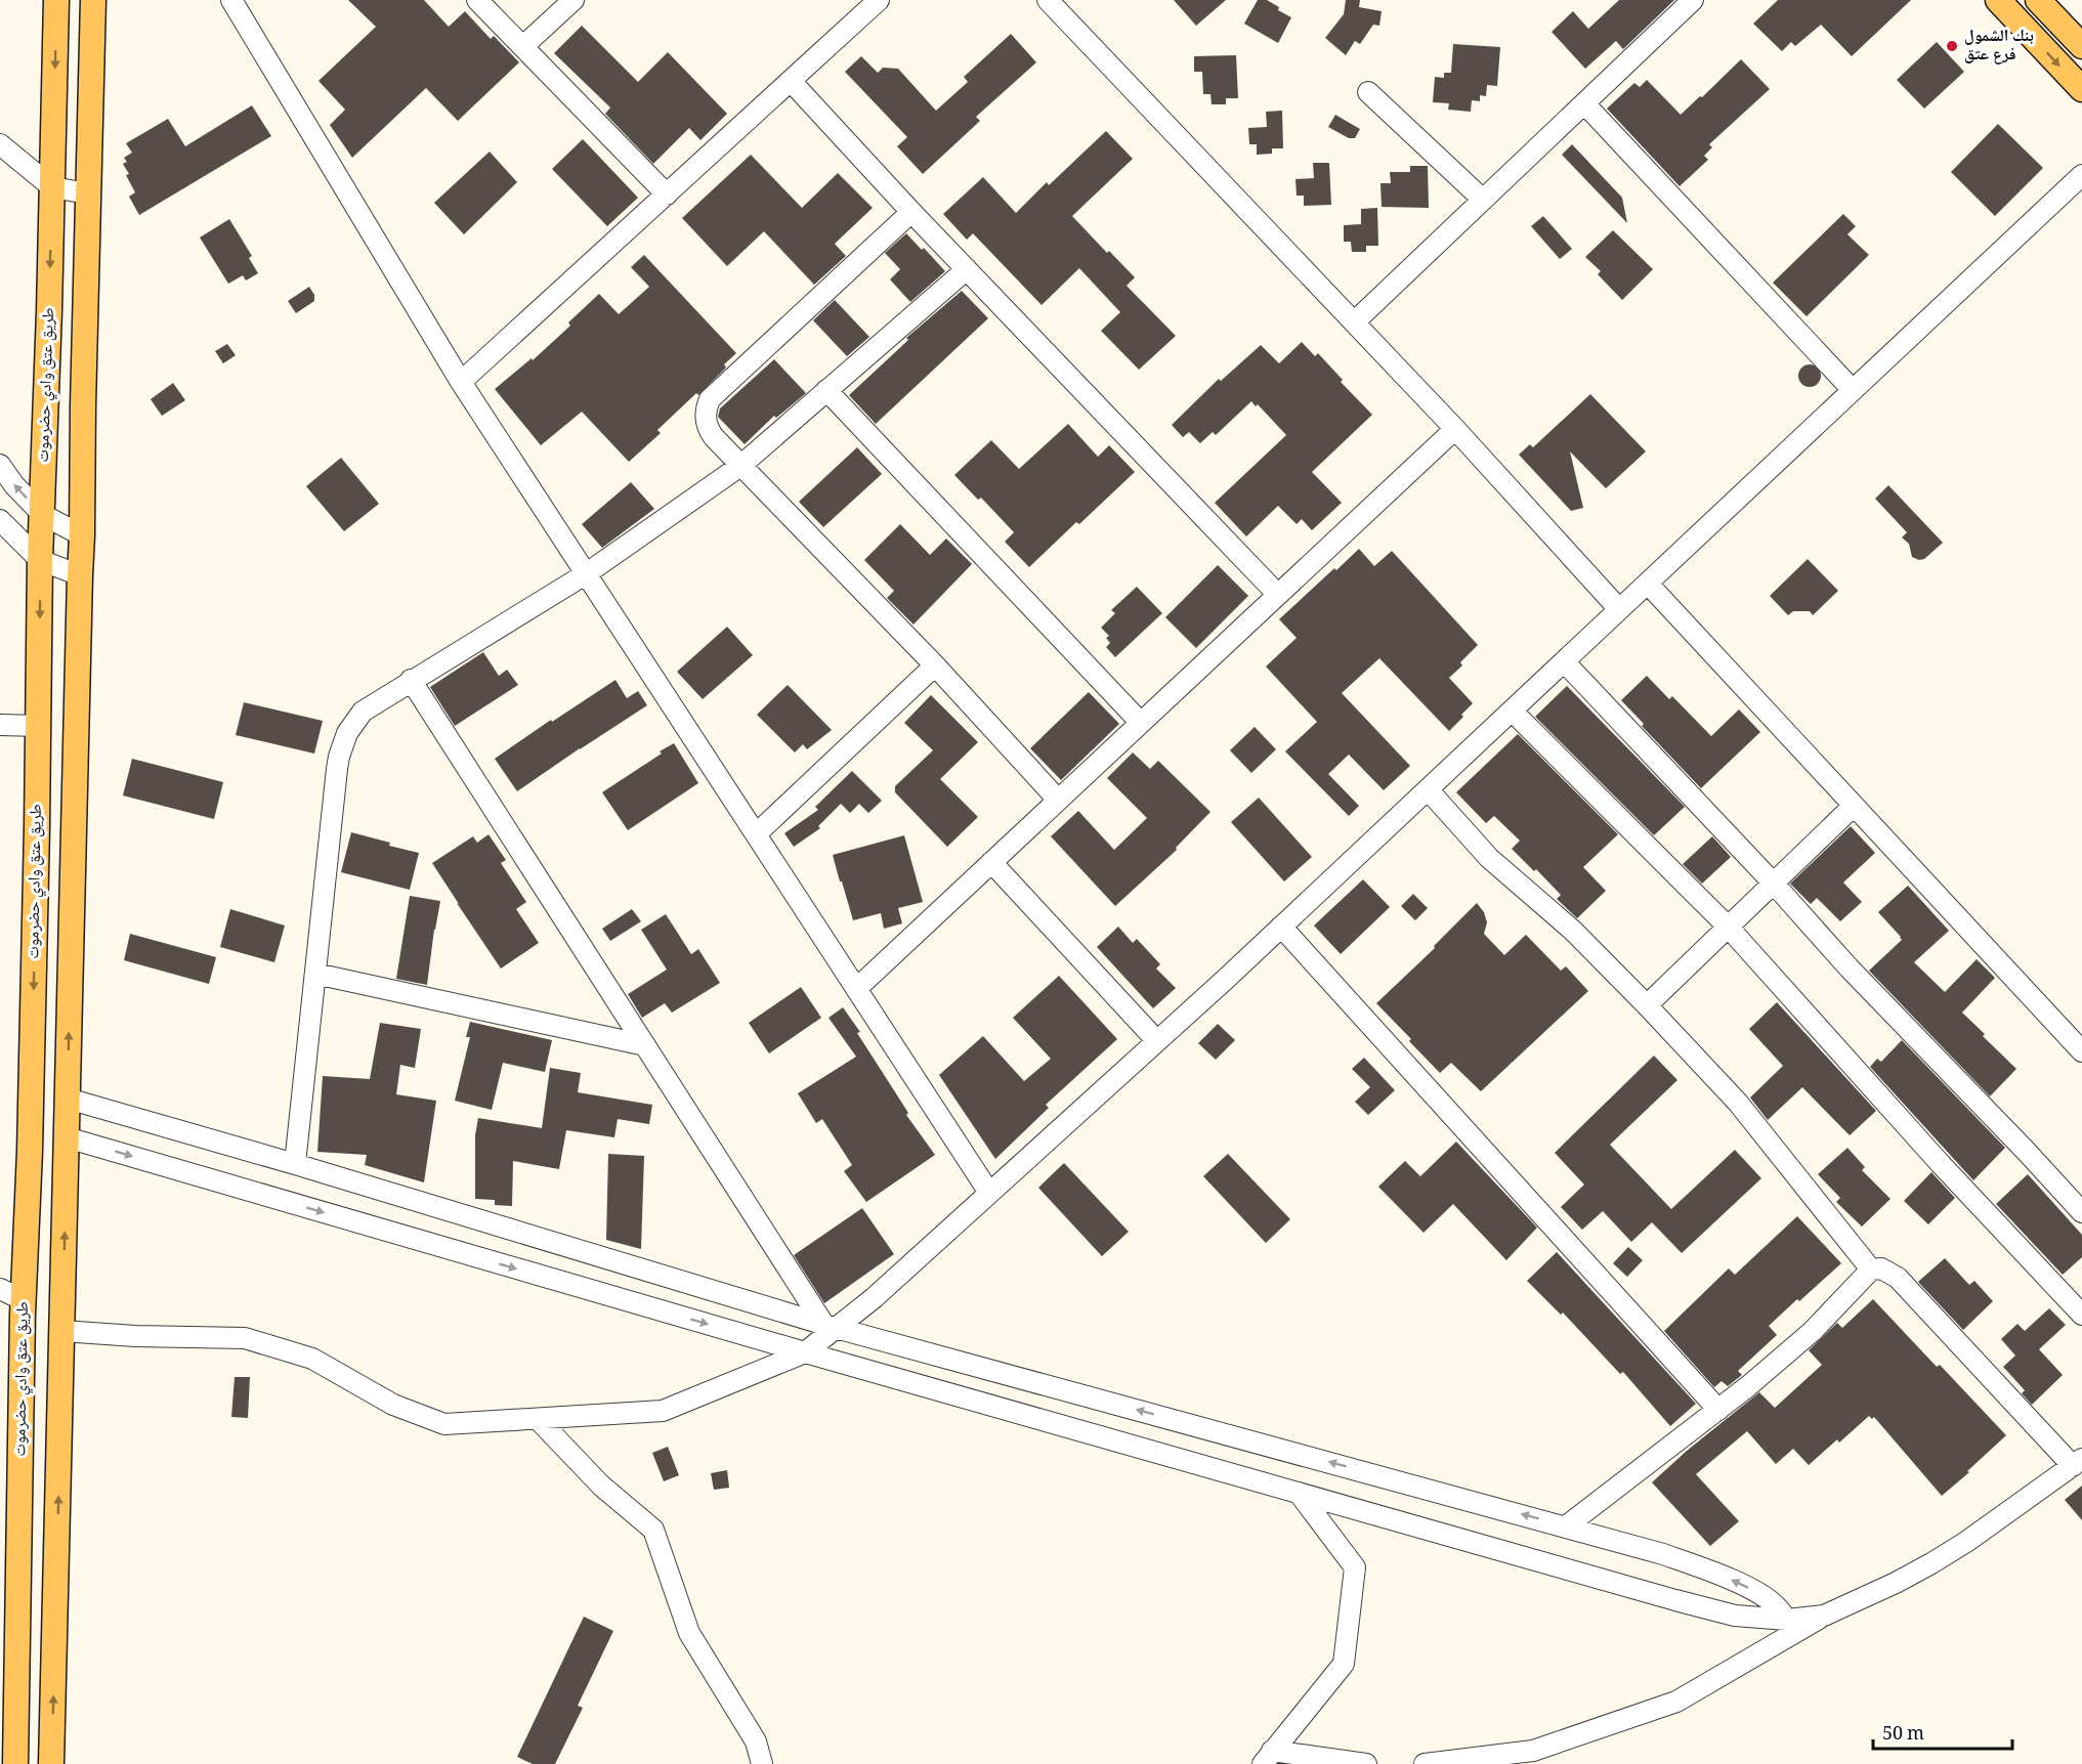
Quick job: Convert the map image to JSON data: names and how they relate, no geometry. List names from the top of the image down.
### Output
{
  "streets": {
    "main road": ["طريق عتق وادي حضرموت"]
  },
  "places": ["بنك الشمول فرع عتق"],
  "scale_bar": "50 m"
}
